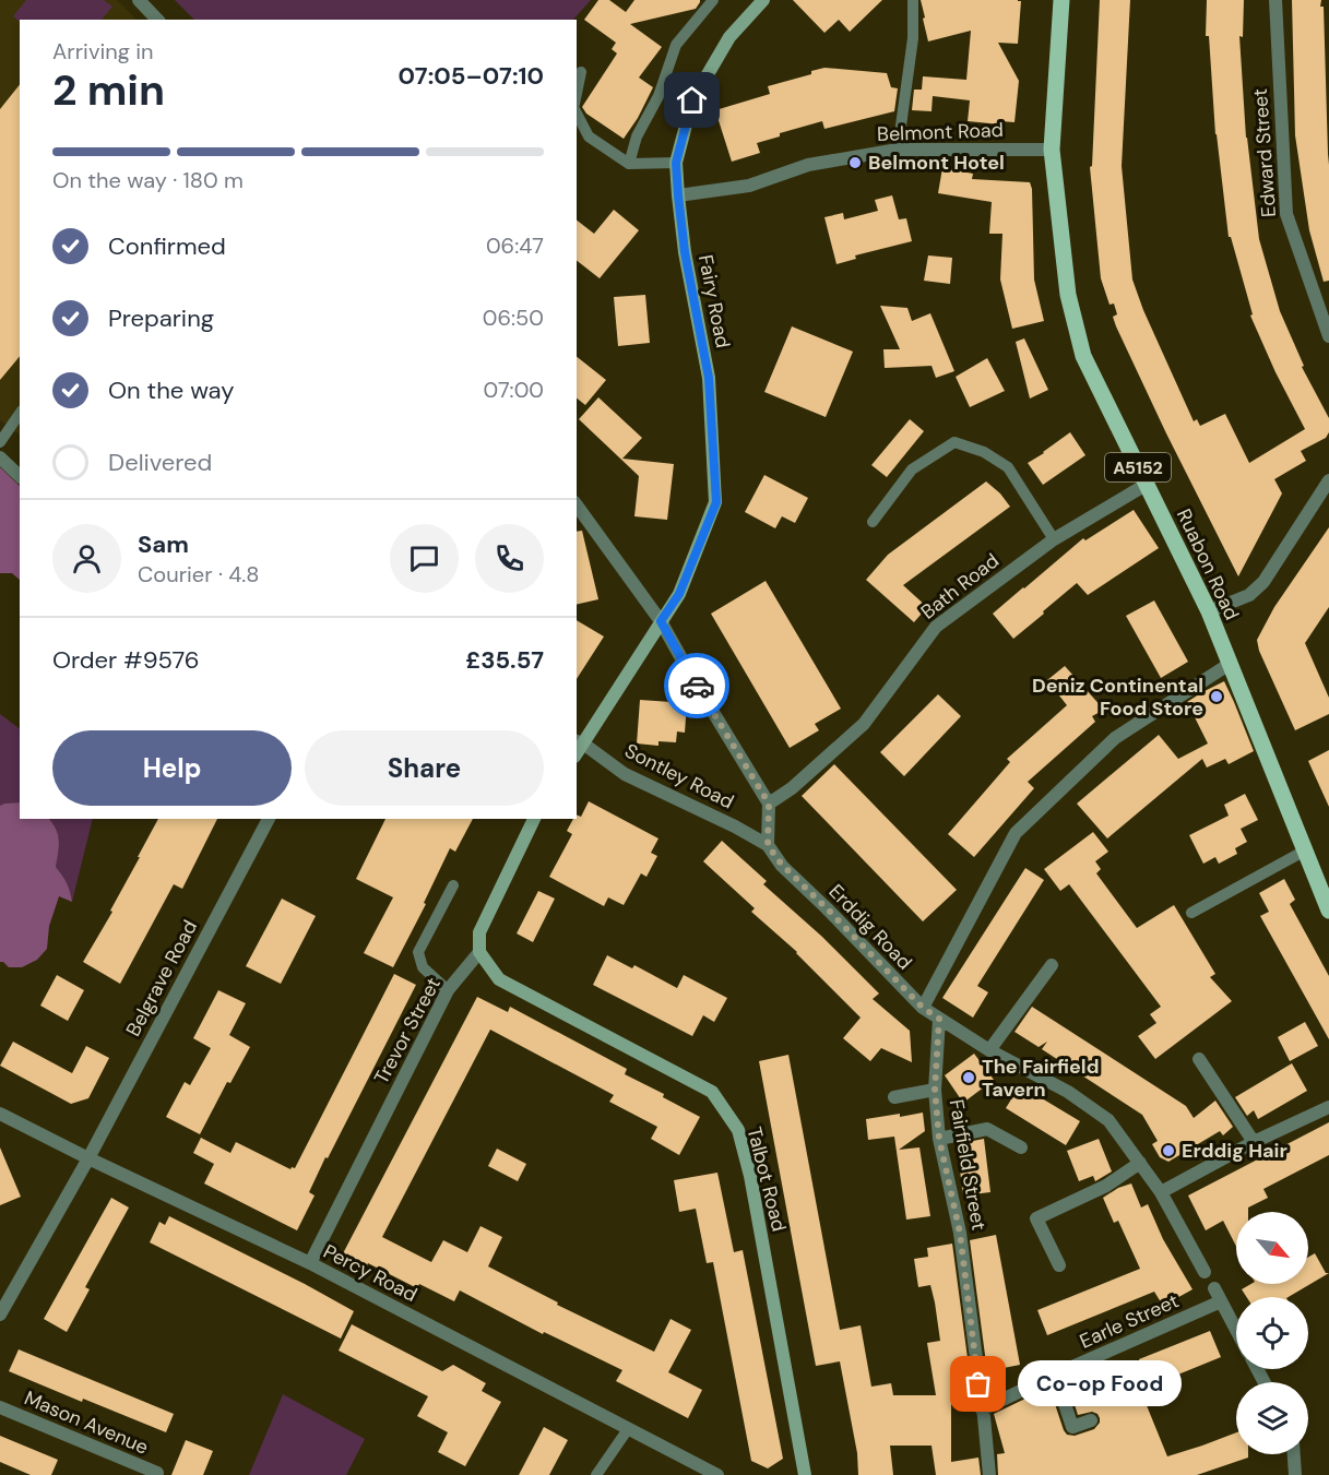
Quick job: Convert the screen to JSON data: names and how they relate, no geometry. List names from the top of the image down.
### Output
{
  "streets": {
    "main road": [
      "Fairy Road",
      "A5152",
      "Ruabon Road",
      "Trevor Street",
      "Talbot Road"
    ],
    "street": [
      "Belmont Road",
      "Edward Street",
      "Bath Road",
      "Sontley Road",
      "Erddig Road",
      "Belgrave Road",
      "Fairfield Street",
      "Percy Road",
      "Earle Street",
      "Mason Avenue"
    ]
  },
  "crossings": [
    ["Belmont Road", "Fairy Road"],
    ["Belmont Road", "Ruabon Road"],
    ["Ruabon Road", "Bath Road"],
    ["Sontley Road", "Erddig Road"],
    ["Erddig Road", "Fairfield Street"],
    ["Belgrave Road", "Percy Road"],
    ["Trevor Street", "Talbot Road"],
    ["Trevor Street", "Percy Road"],
    ["Fairfield Street", "Earle Street"]
  ],
  "places": [
    "Belmont Hotel",
    "Deniz Continental Food Store",
    "The Fairfield Tavern",
    "Erddig Hair",
    "Co-op Food"
  ],
  "north": "bottom right",
  "page": {
    "heading": ["2 min", "Arriving in", "07:05–07:10"],
    "panel": [
      "Sam",
      "Courier · 4.8",
      "Order #9576",
      "£35.57"
    ],
    "bar": "On the way · 180 m",
    "list": [
      ["Confirmed", "06:47"],
      ["Preparing", "06:50"],
      ["On the way", "07:00"],
      "Delivered"
    ],
    "buttons": ["Help", "Share"],
    "bubble": "Co-op Food"
  }
}
